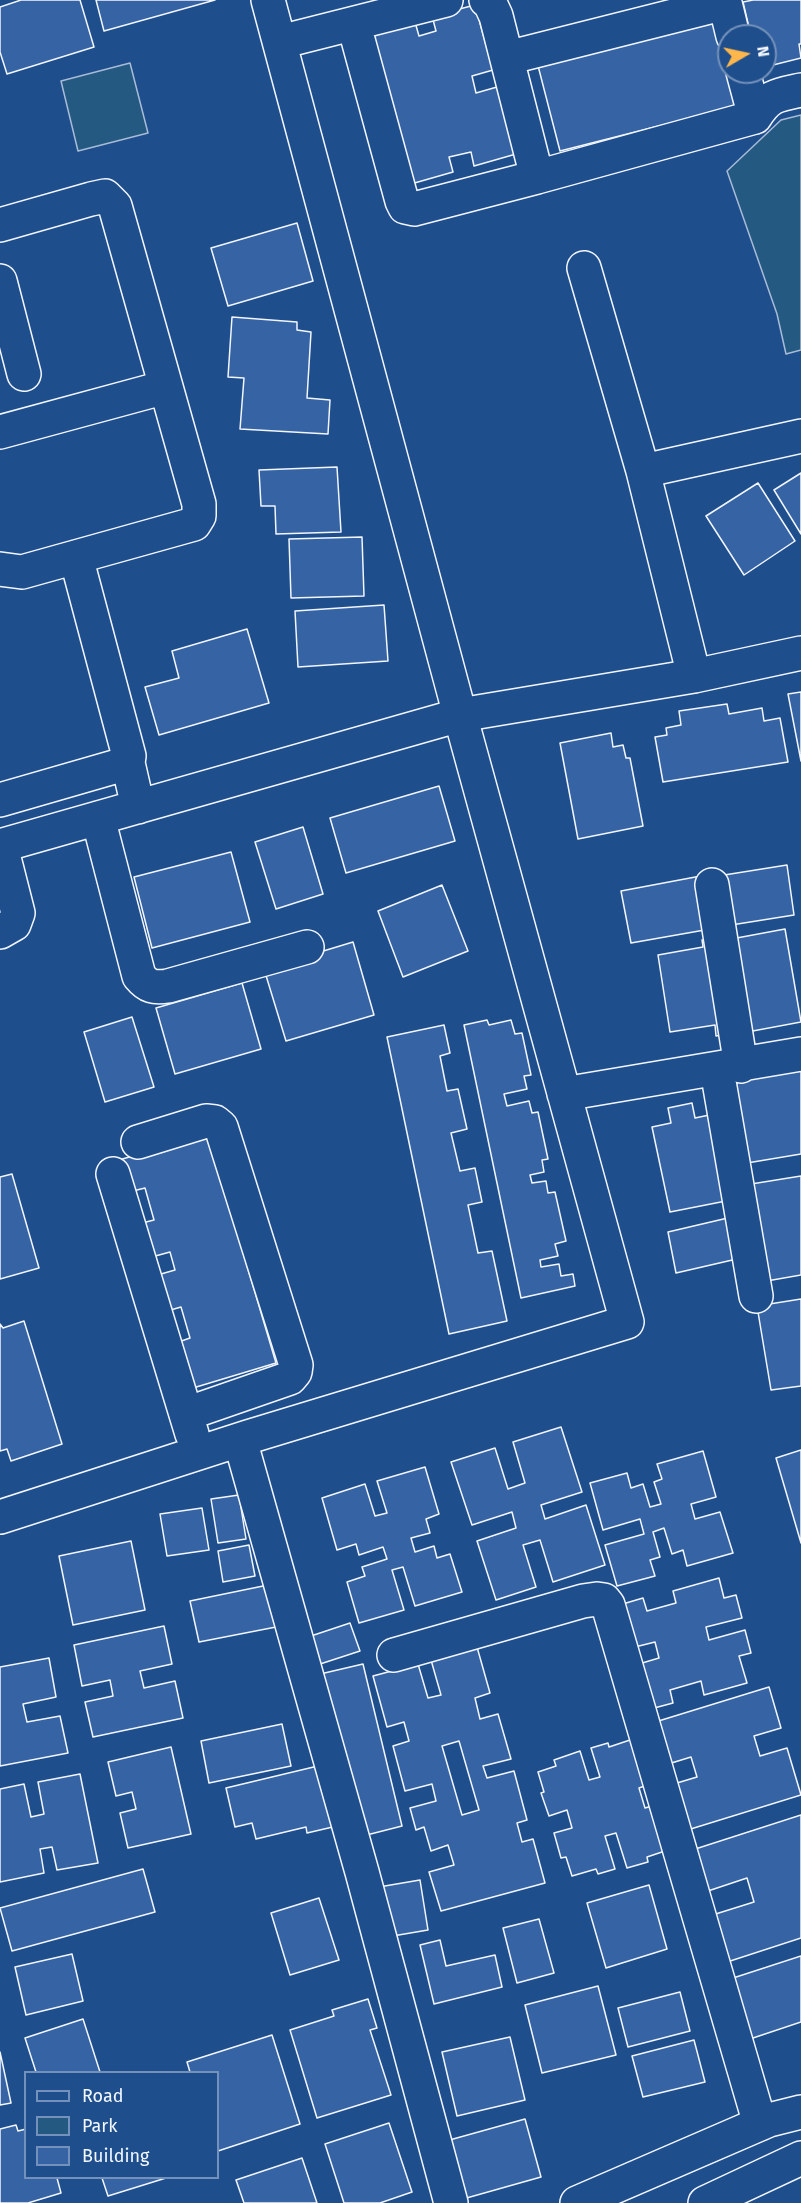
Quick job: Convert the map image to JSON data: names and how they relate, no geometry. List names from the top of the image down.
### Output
{
  "legend": ["Road", "Park", "Building"],
  "north": "right"
}
